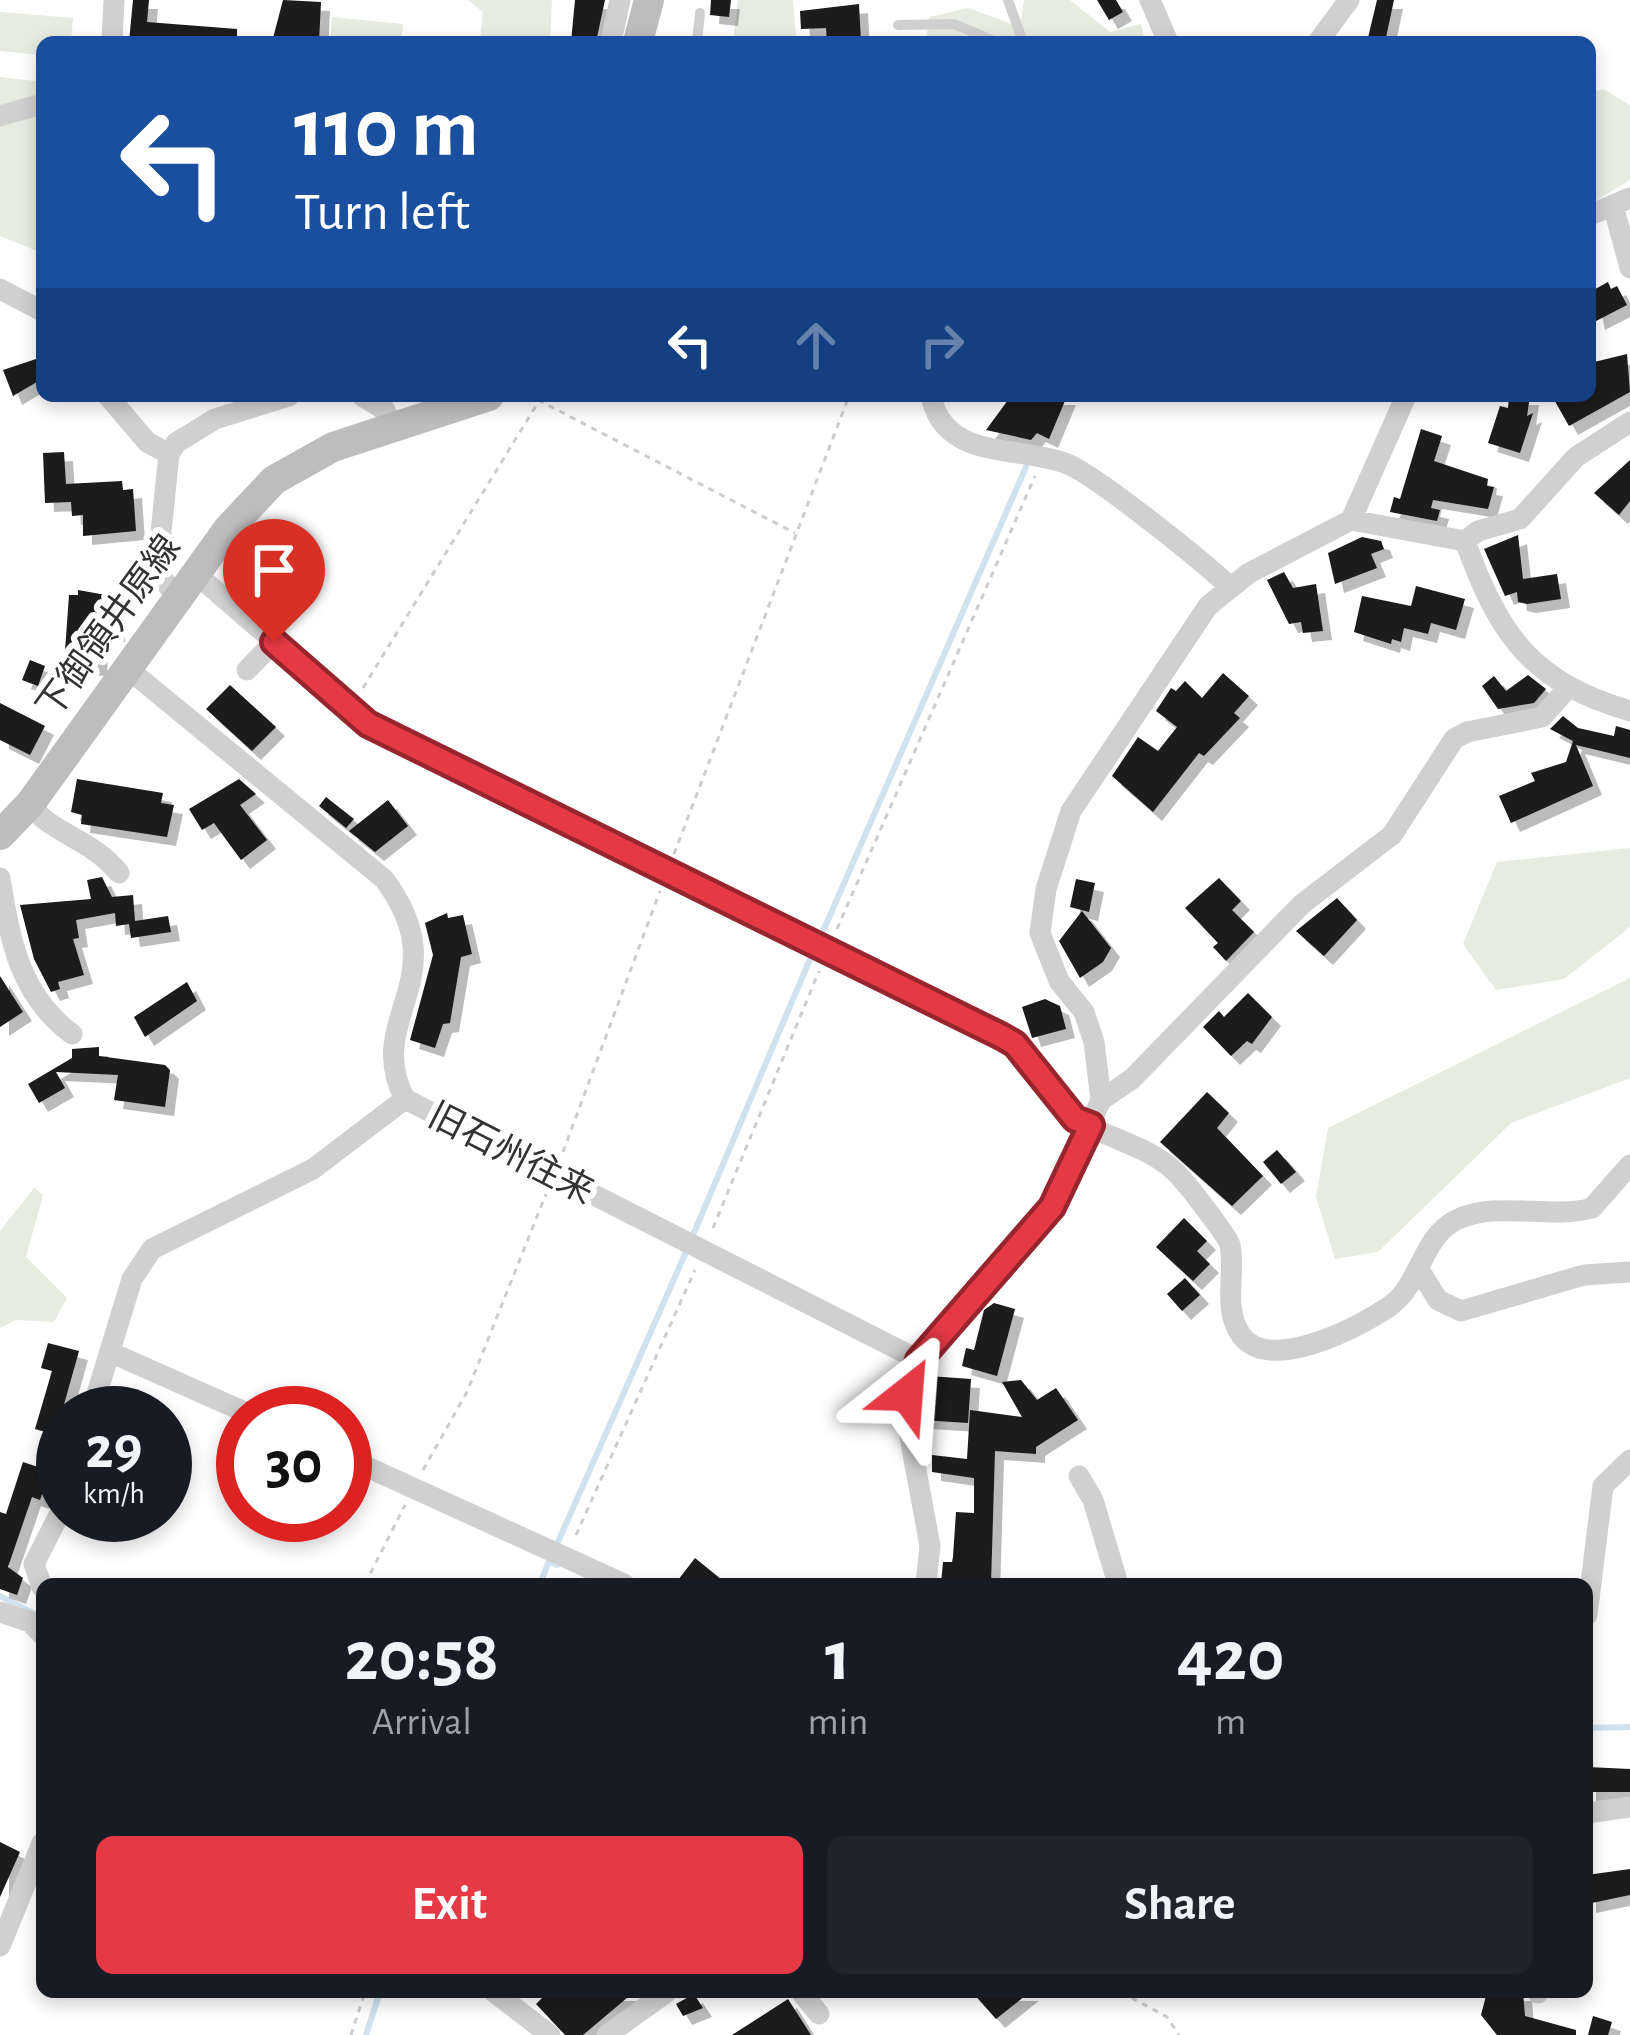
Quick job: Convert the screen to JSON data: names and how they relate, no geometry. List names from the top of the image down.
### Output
{
  "streets": {
    "main road": ["下御領井原線"],
    "street": ["旧石州往来"]
  },
  "crossings": [
    ["下御領井原線", "旧石州往来"]
  ],
  "page": {
    "turn": ["110 m", "Turn left"],
    "speed": "29 km/h",
    "limit": "30",
    "eta": [
      "20:58",
      "Arrival",
      "1",
      "min",
      "420",
      "m"
    ],
    "buttons": ["Exit", "Share"]
  }
}
